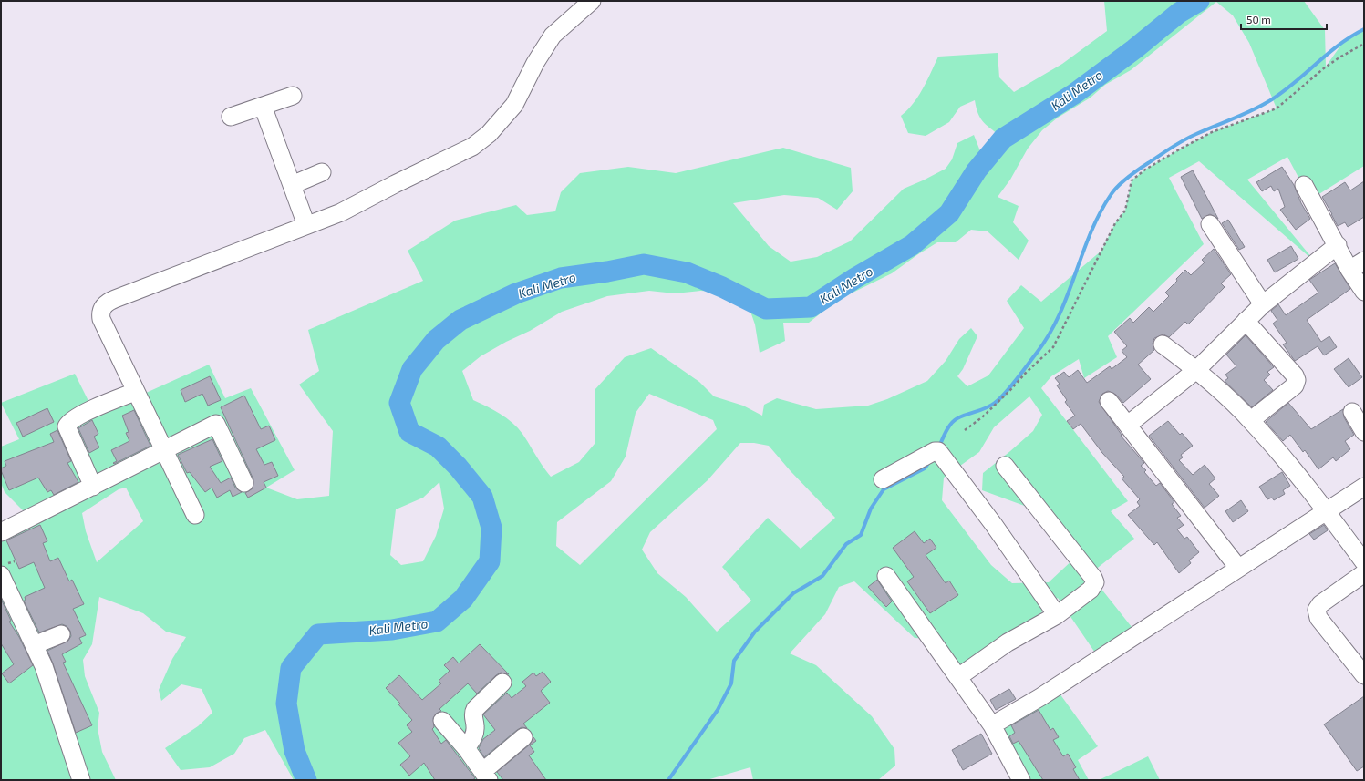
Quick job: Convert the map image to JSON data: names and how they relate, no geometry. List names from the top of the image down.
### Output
{
  "water": ["Kali Metro"],
  "scale_bar": "50 m"
}
